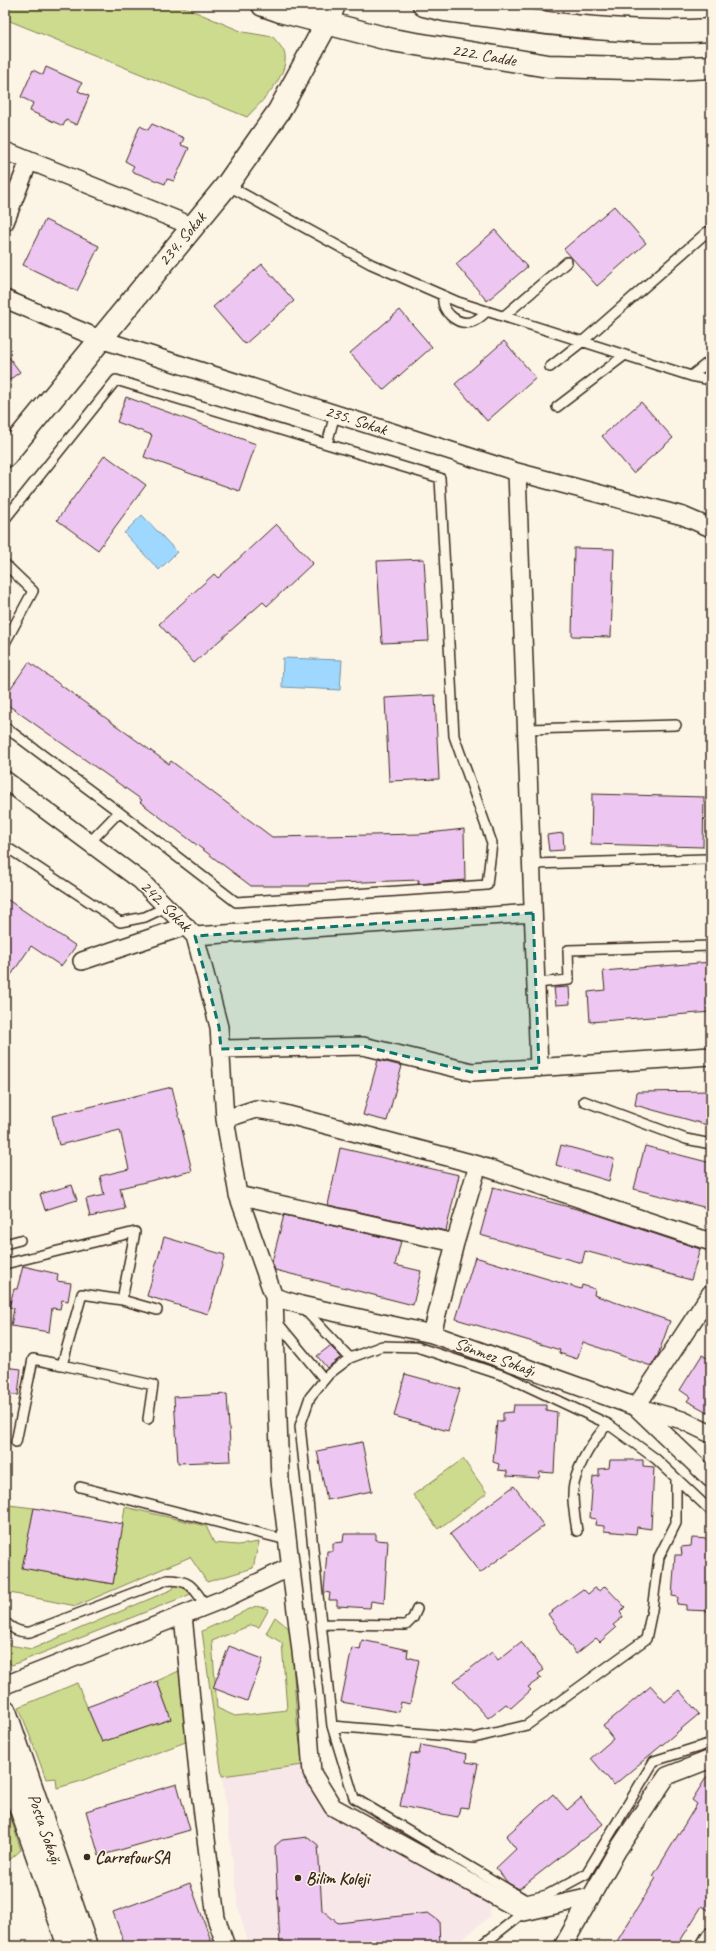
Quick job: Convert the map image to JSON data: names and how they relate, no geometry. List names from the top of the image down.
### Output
{
  "streets": {
    "street": [
      "222. Cadde",
      "234. Sokak",
      "235. Sokak",
      "242. Sokak",
      "Sönmez Sokağı",
      "Posta Sokağı"
    ]
  },
  "crossings": [
    ["222. Cadde", "234. Sokak"],
    ["234. Sokak", "235. Sokak"],
    ["242. Sokak", "Sönmez Sokağı"]
  ],
  "places": ["CarrefourSA", "Bilim Koleji"]
}
